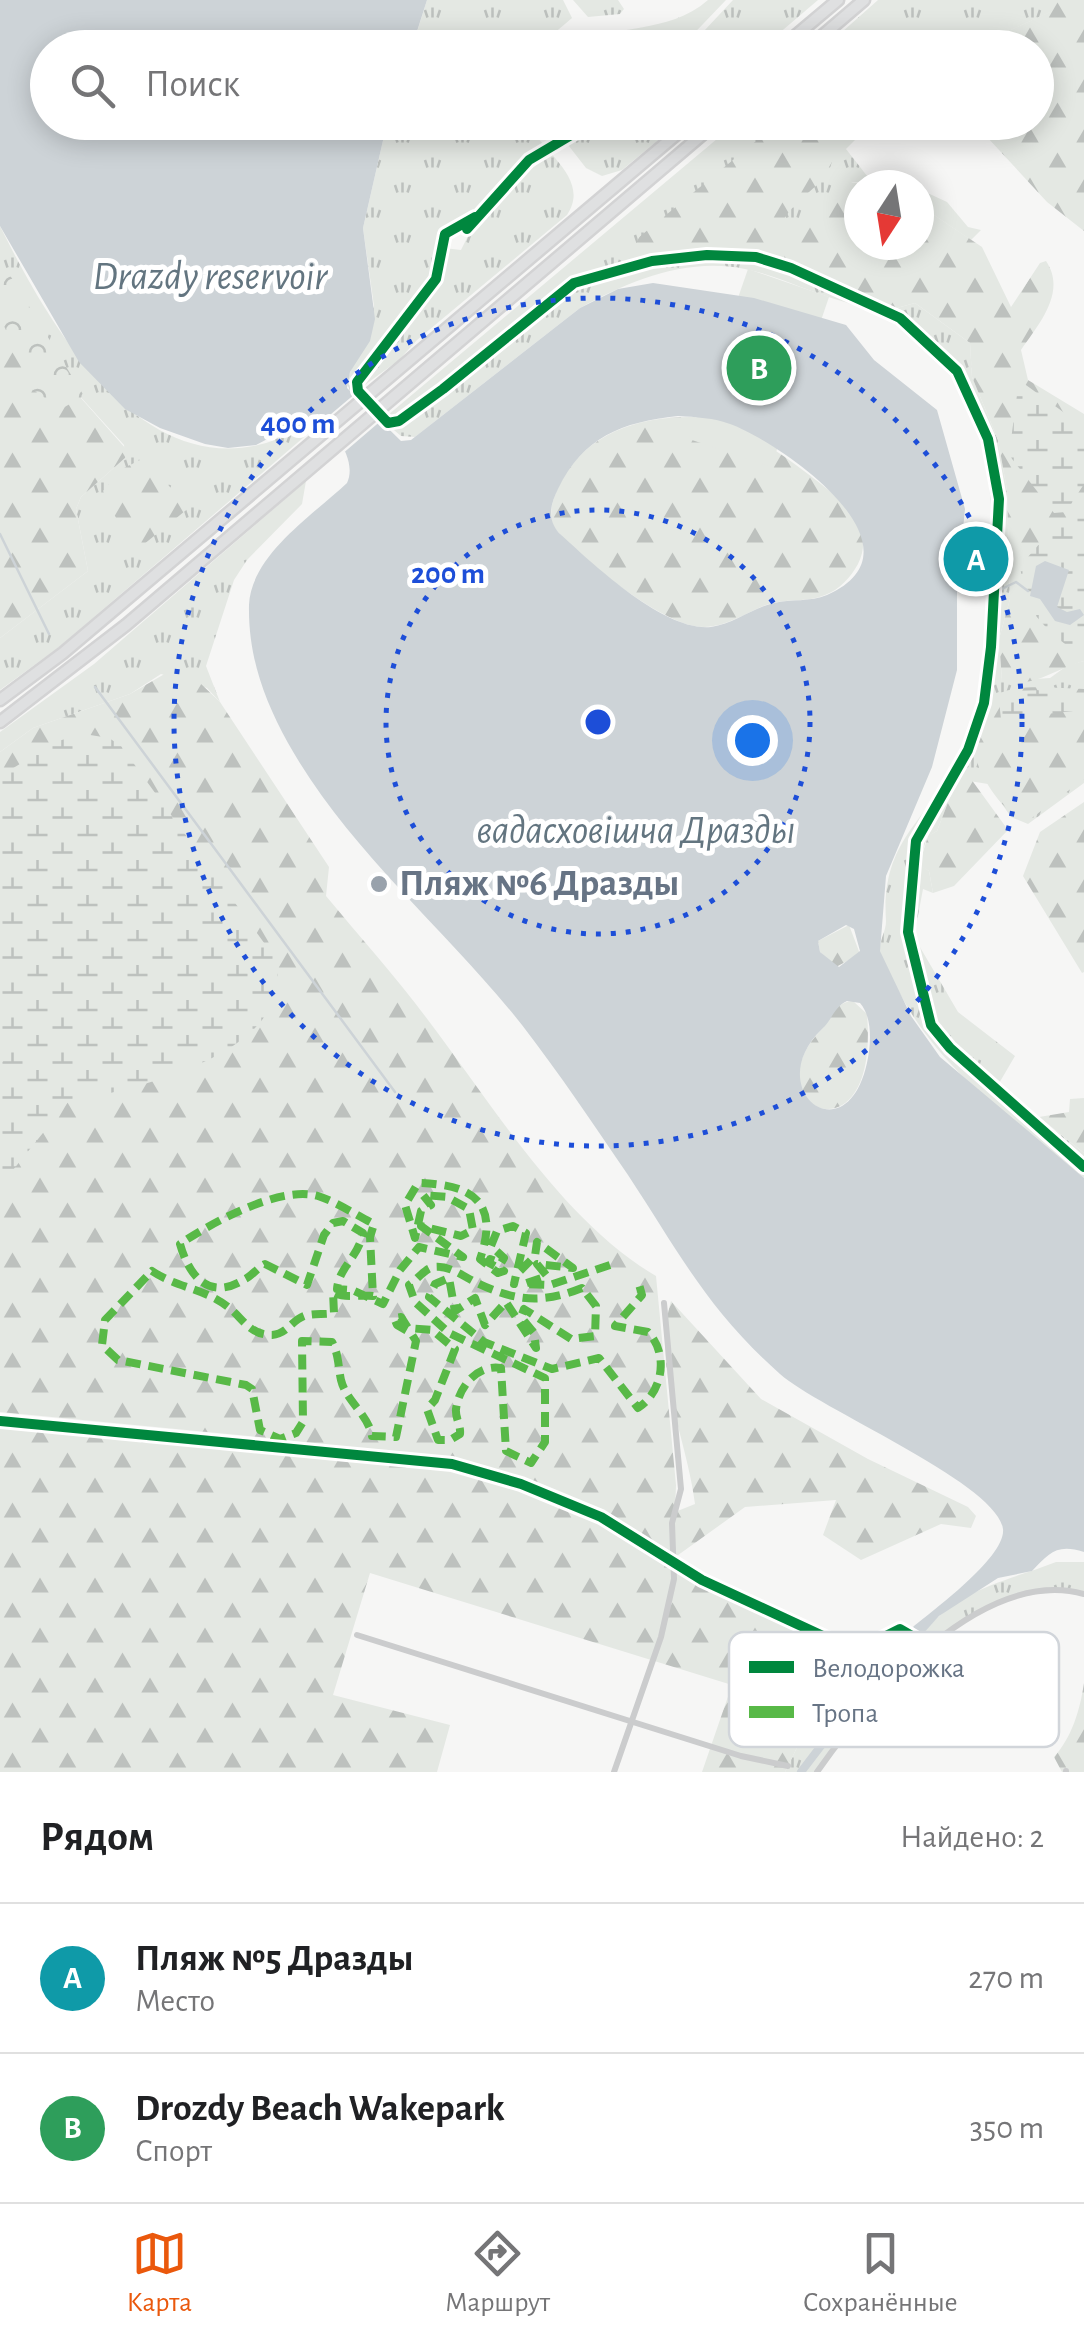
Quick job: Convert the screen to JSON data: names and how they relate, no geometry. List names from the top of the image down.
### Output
{
  "water": ["Drazdy reservoir", "вадасховішча Дразды"],
  "places": ["Пляж №6 Дразды"],
  "legend": ["Велодорожка", "Тропа"],
  "north": "bottom",
  "page": {
    "search": "Поиск",
    "pins": ["B", "A"],
    "heading": ["Рядом", "Найдено: 2"],
    "list": [
      {
        "mark": "A",
        "name": "Пляж №5 Дразды",
        "note": "Место",
        "value": "270 m"
      },
      {
        "mark": "B",
        "name": "Drozdy Beach Wakepark",
        "note": "Спорт",
        "value": "350 m"
      }
    ],
    "nav": ["Карта", "Маршрут", "Сохранённые"]
  },
  "rings": ["400 m", "200 m"]
}
